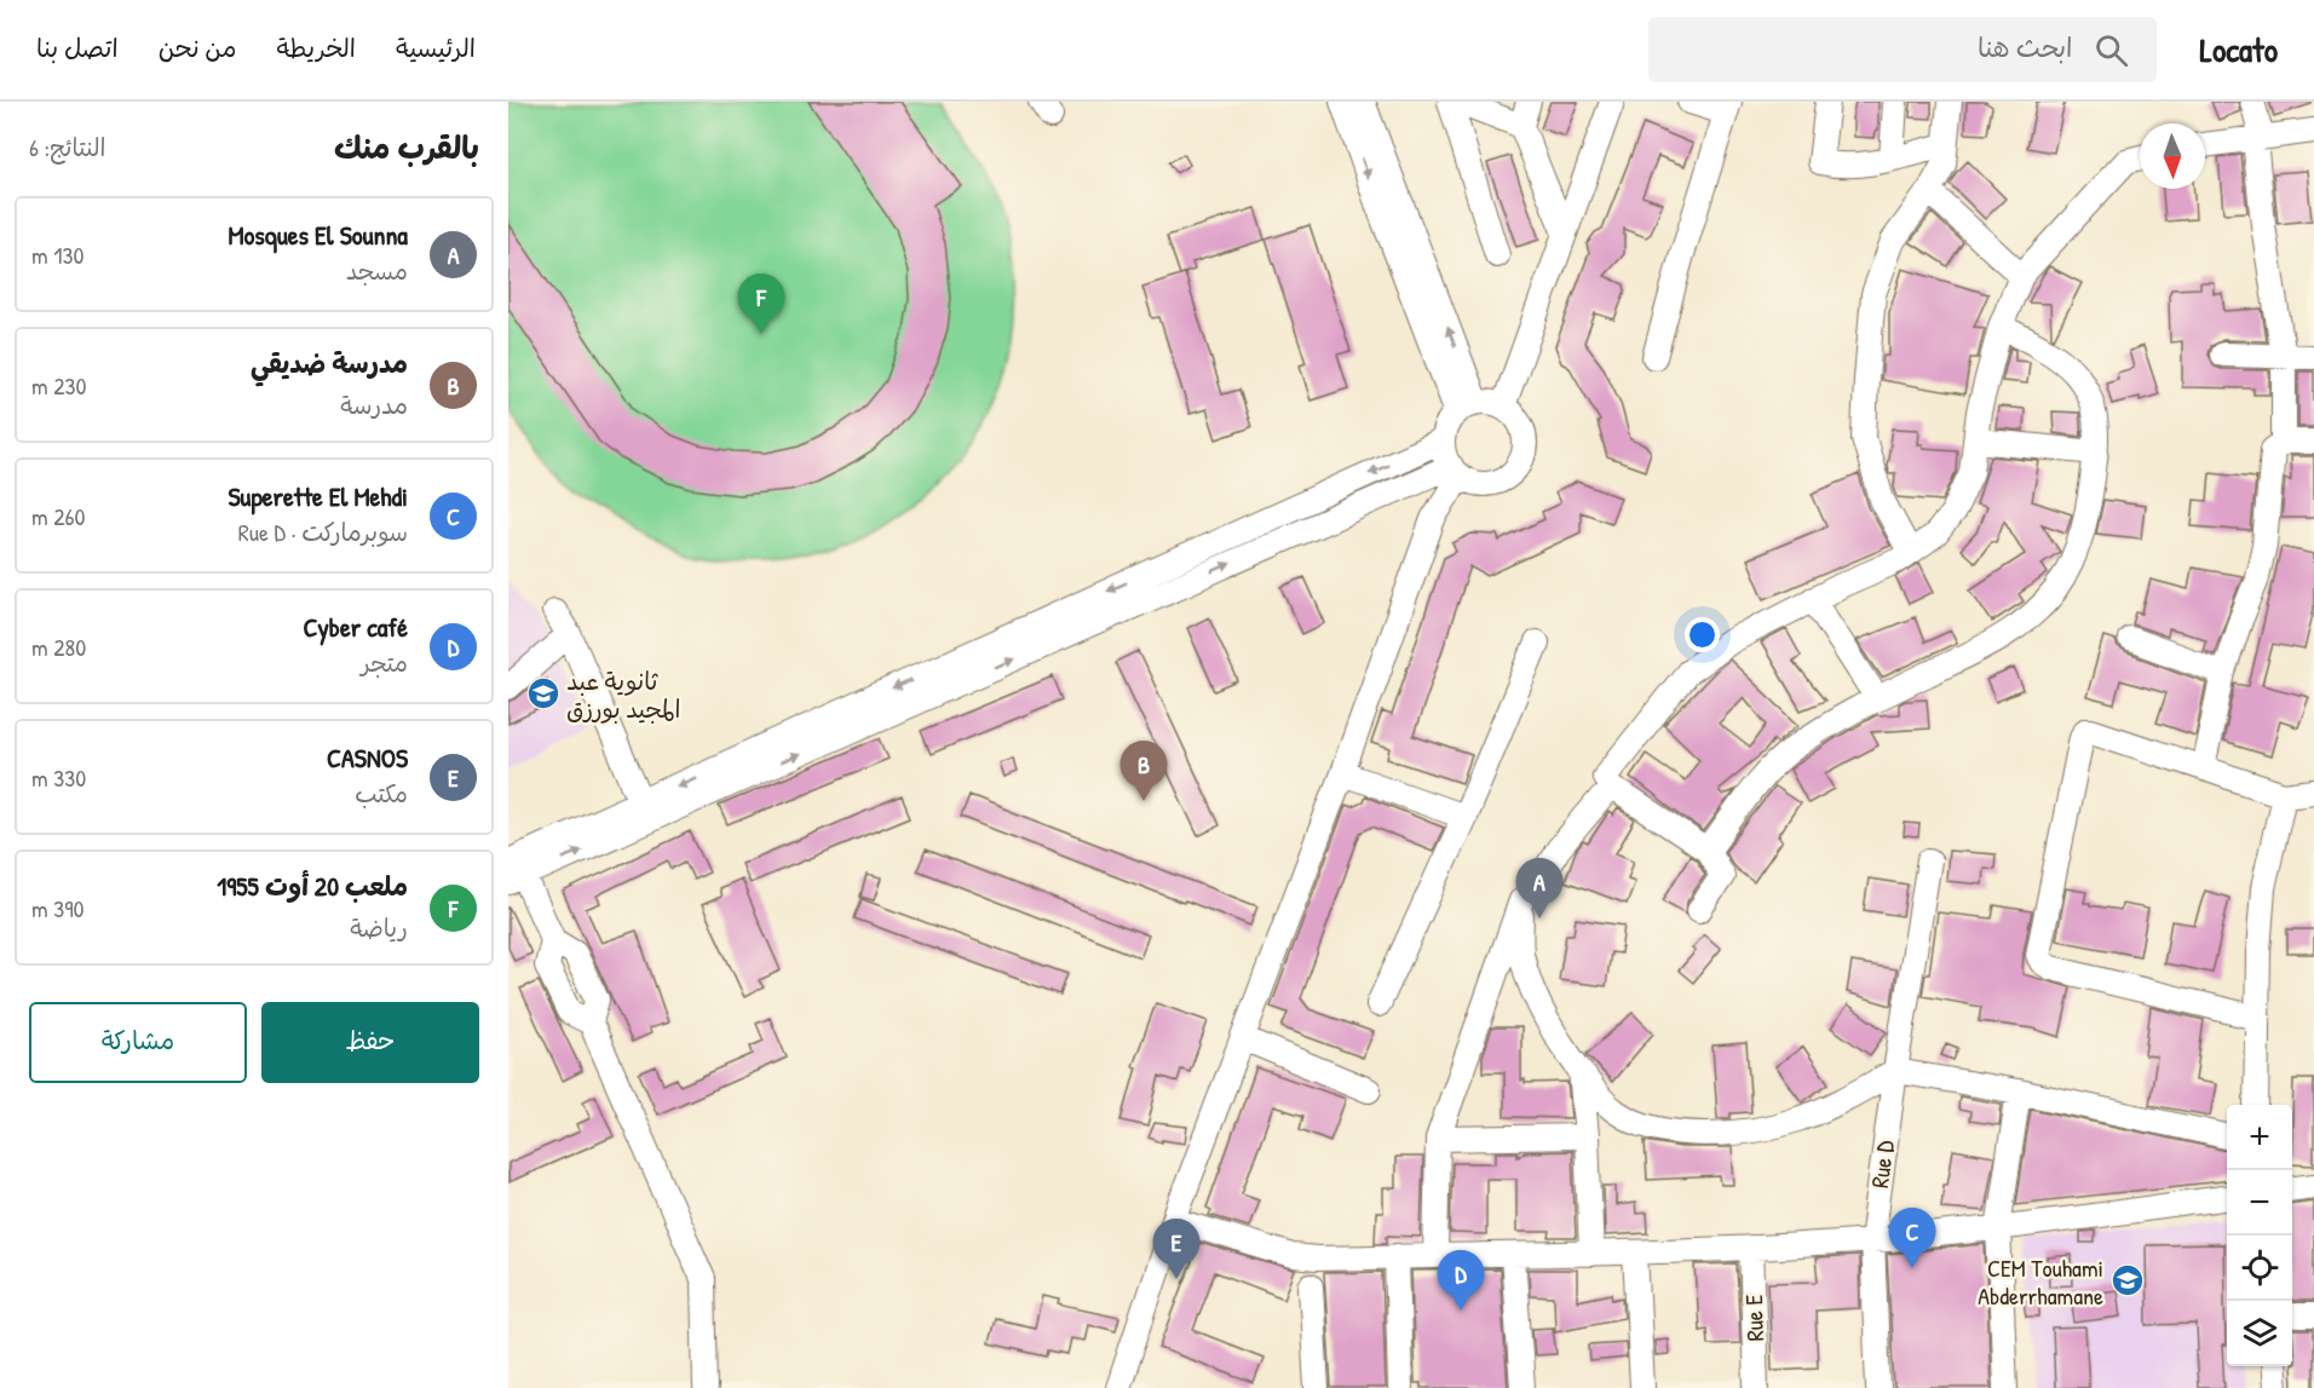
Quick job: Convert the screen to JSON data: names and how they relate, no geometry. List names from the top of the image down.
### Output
{
  "streets": {
    "street": ["Rue D", "Rue E"]
  },
  "places": {
    "school or university": ["ثانوية عبد المجيد بورزق", "CEM Touhami Abderrhamane"]
  },
  "north": "bottom",
  "page": {
    "header": "Locato",
    "search": "ابحث هنا",
    "nav": [
      "الرئيسية",
      "الخريطة",
      "من نحن",
      "اتصل بنا"
    ],
    "heading": ["بالقرب منك", "النتائج: 6"],
    "list": [
      {
        "mark": "A",
        "name": "Mosques El Sounna",
        "note": "مسجد",
        "value": "130 m"
      },
      {
        "mark": "B",
        "name": "مدرسة ضديقي",
        "note": "مدرسة",
        "value": "230 m"
      },
      {
        "mark": "C",
        "name": "Superette El Mehdi",
        "note": "سوبرماركت · Rue D",
        "value": "260 m"
      },
      {
        "mark": "D",
        "name": "Cyber café",
        "note": "متجر",
        "value": "280 m"
      },
      {
        "mark": "E",
        "name": "CASNOS",
        "note": "مكتب",
        "value": "330 m"
      },
      {
        "mark": "F",
        "name": "ملعب 20 أوت 1955",
        "note": "رياضة",
        "value": "390 m"
      }
    ],
    "pins": [
      "F",
      "B",
      "A",
      "C",
      "E",
      "D"
    ],
    "buttons": ["حفظ", "مشاركة"],
    "map_buttons": ["+", "−"]
  }
}
